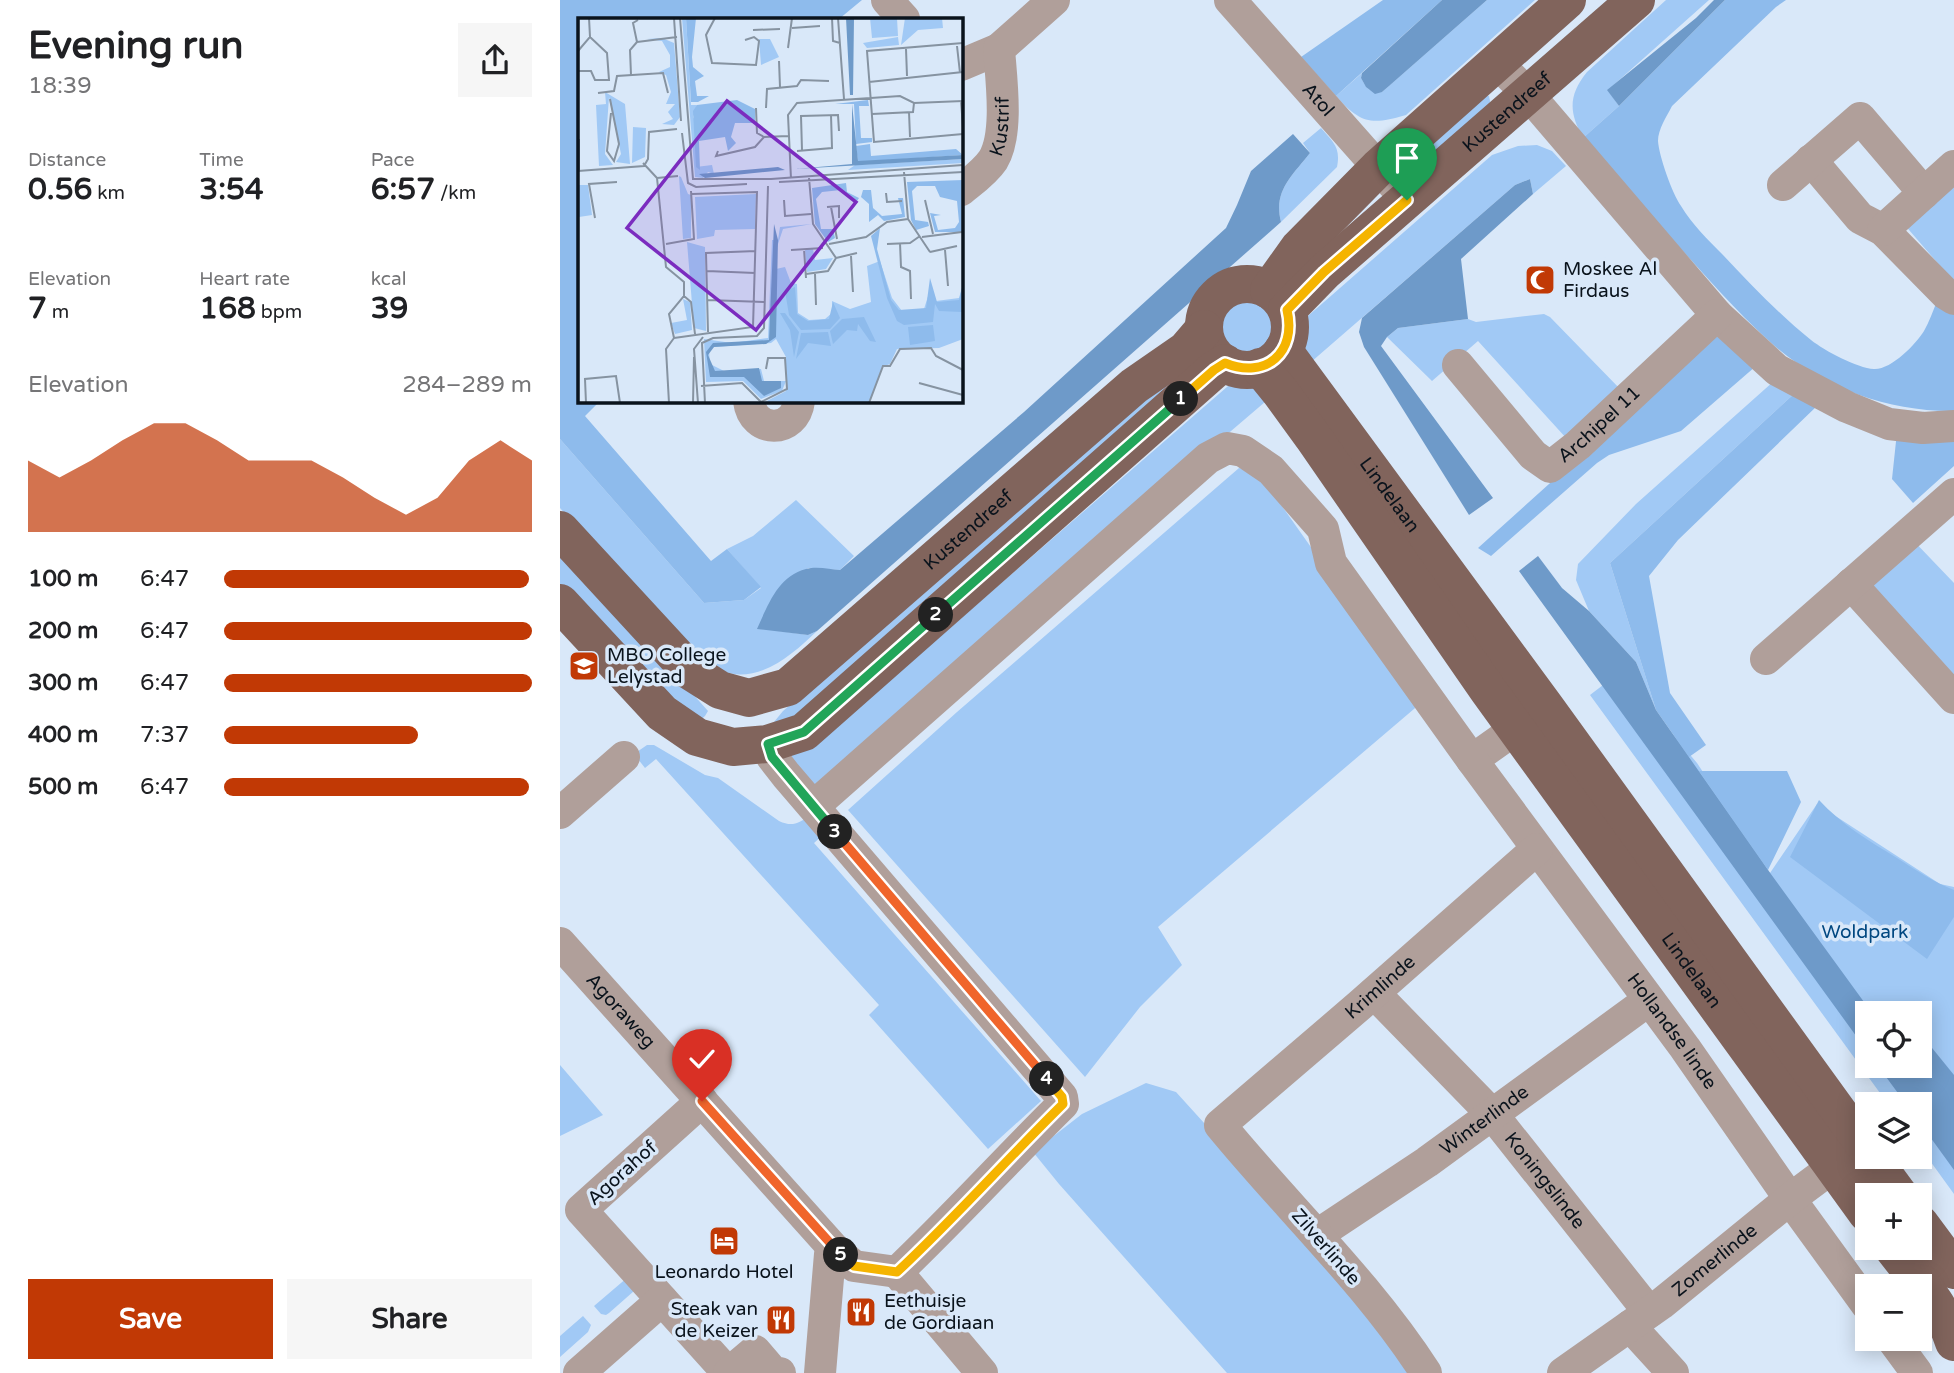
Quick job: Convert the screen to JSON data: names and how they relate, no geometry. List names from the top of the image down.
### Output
{
  "streets": {
    "main road": ["Kustendreef", "Lindelaan"],
    "street": [
      "Atol",
      "Kustrif",
      "Archipel 11",
      "Krimlinde",
      "Agoraweg",
      "Hollandse linde",
      "Winterlinde",
      "Agorahof",
      "Koningslinde",
      "Zilverlinde",
      "Zomerlinde"
    ]
  },
  "crossings": [
    ["Atol", "Kustendreef"],
    ["Kustendreef", "Lindelaan"],
    ["Krimlinde", "Hollandse linde"],
    ["Krimlinde", "Koningslinde"],
    ["Krimlinde", "Zilverlinde"],
    ["Agoraweg", "Agorahof"],
    ["Hollandse linde", "Winterlinde"],
    ["Hollandse linde", "Zomerlinde"],
    ["Winterlinde", "Koningslinde"],
    ["Winterlinde", "Zilverlinde"],
    ["Koningslinde", "Zomerlinde"]
  ],
  "parks": ["Woldpark"],
  "places": {
    "mosque": ["Moskee Al Firdaus"],
    "school or university": ["MBO College Lelystad"],
    "hotel": ["Leonardo Hotel"],
    "restaurant": ["Eethuisje de Gordiaan", "Steak van de Keizer"]
  },
  "page": {
    "heading": ["Evening run", "18:39"],
    "stats": [
      ["Distance", "0.56 km"],
      ["Time", "3:54"],
      ["Pace", "6:57 /km"],
      ["Elevation", "7 m"],
      ["Heart rate", "168 bpm"],
      ["kcal", "39"]
    ],
    "chart": ["Elevation", "284–289 m"],
    "pins": [
      "1",
      "2",
      "3",
      "4",
      "5"
    ],
    "list": [
      {
        "name": "100 m",
        "note": "6:47"
      },
      {
        "name": "200 m",
        "note": "6:47"
      },
      {
        "name": "300 m",
        "note": "6:47"
      },
      {
        "name": "400 m",
        "note": "7:37"
      },
      {
        "name": "500 m",
        "note": "6:47"
      }
    ],
    "map_buttons": ["+", "−"],
    "buttons": ["Save", "Share"]
  }
}
